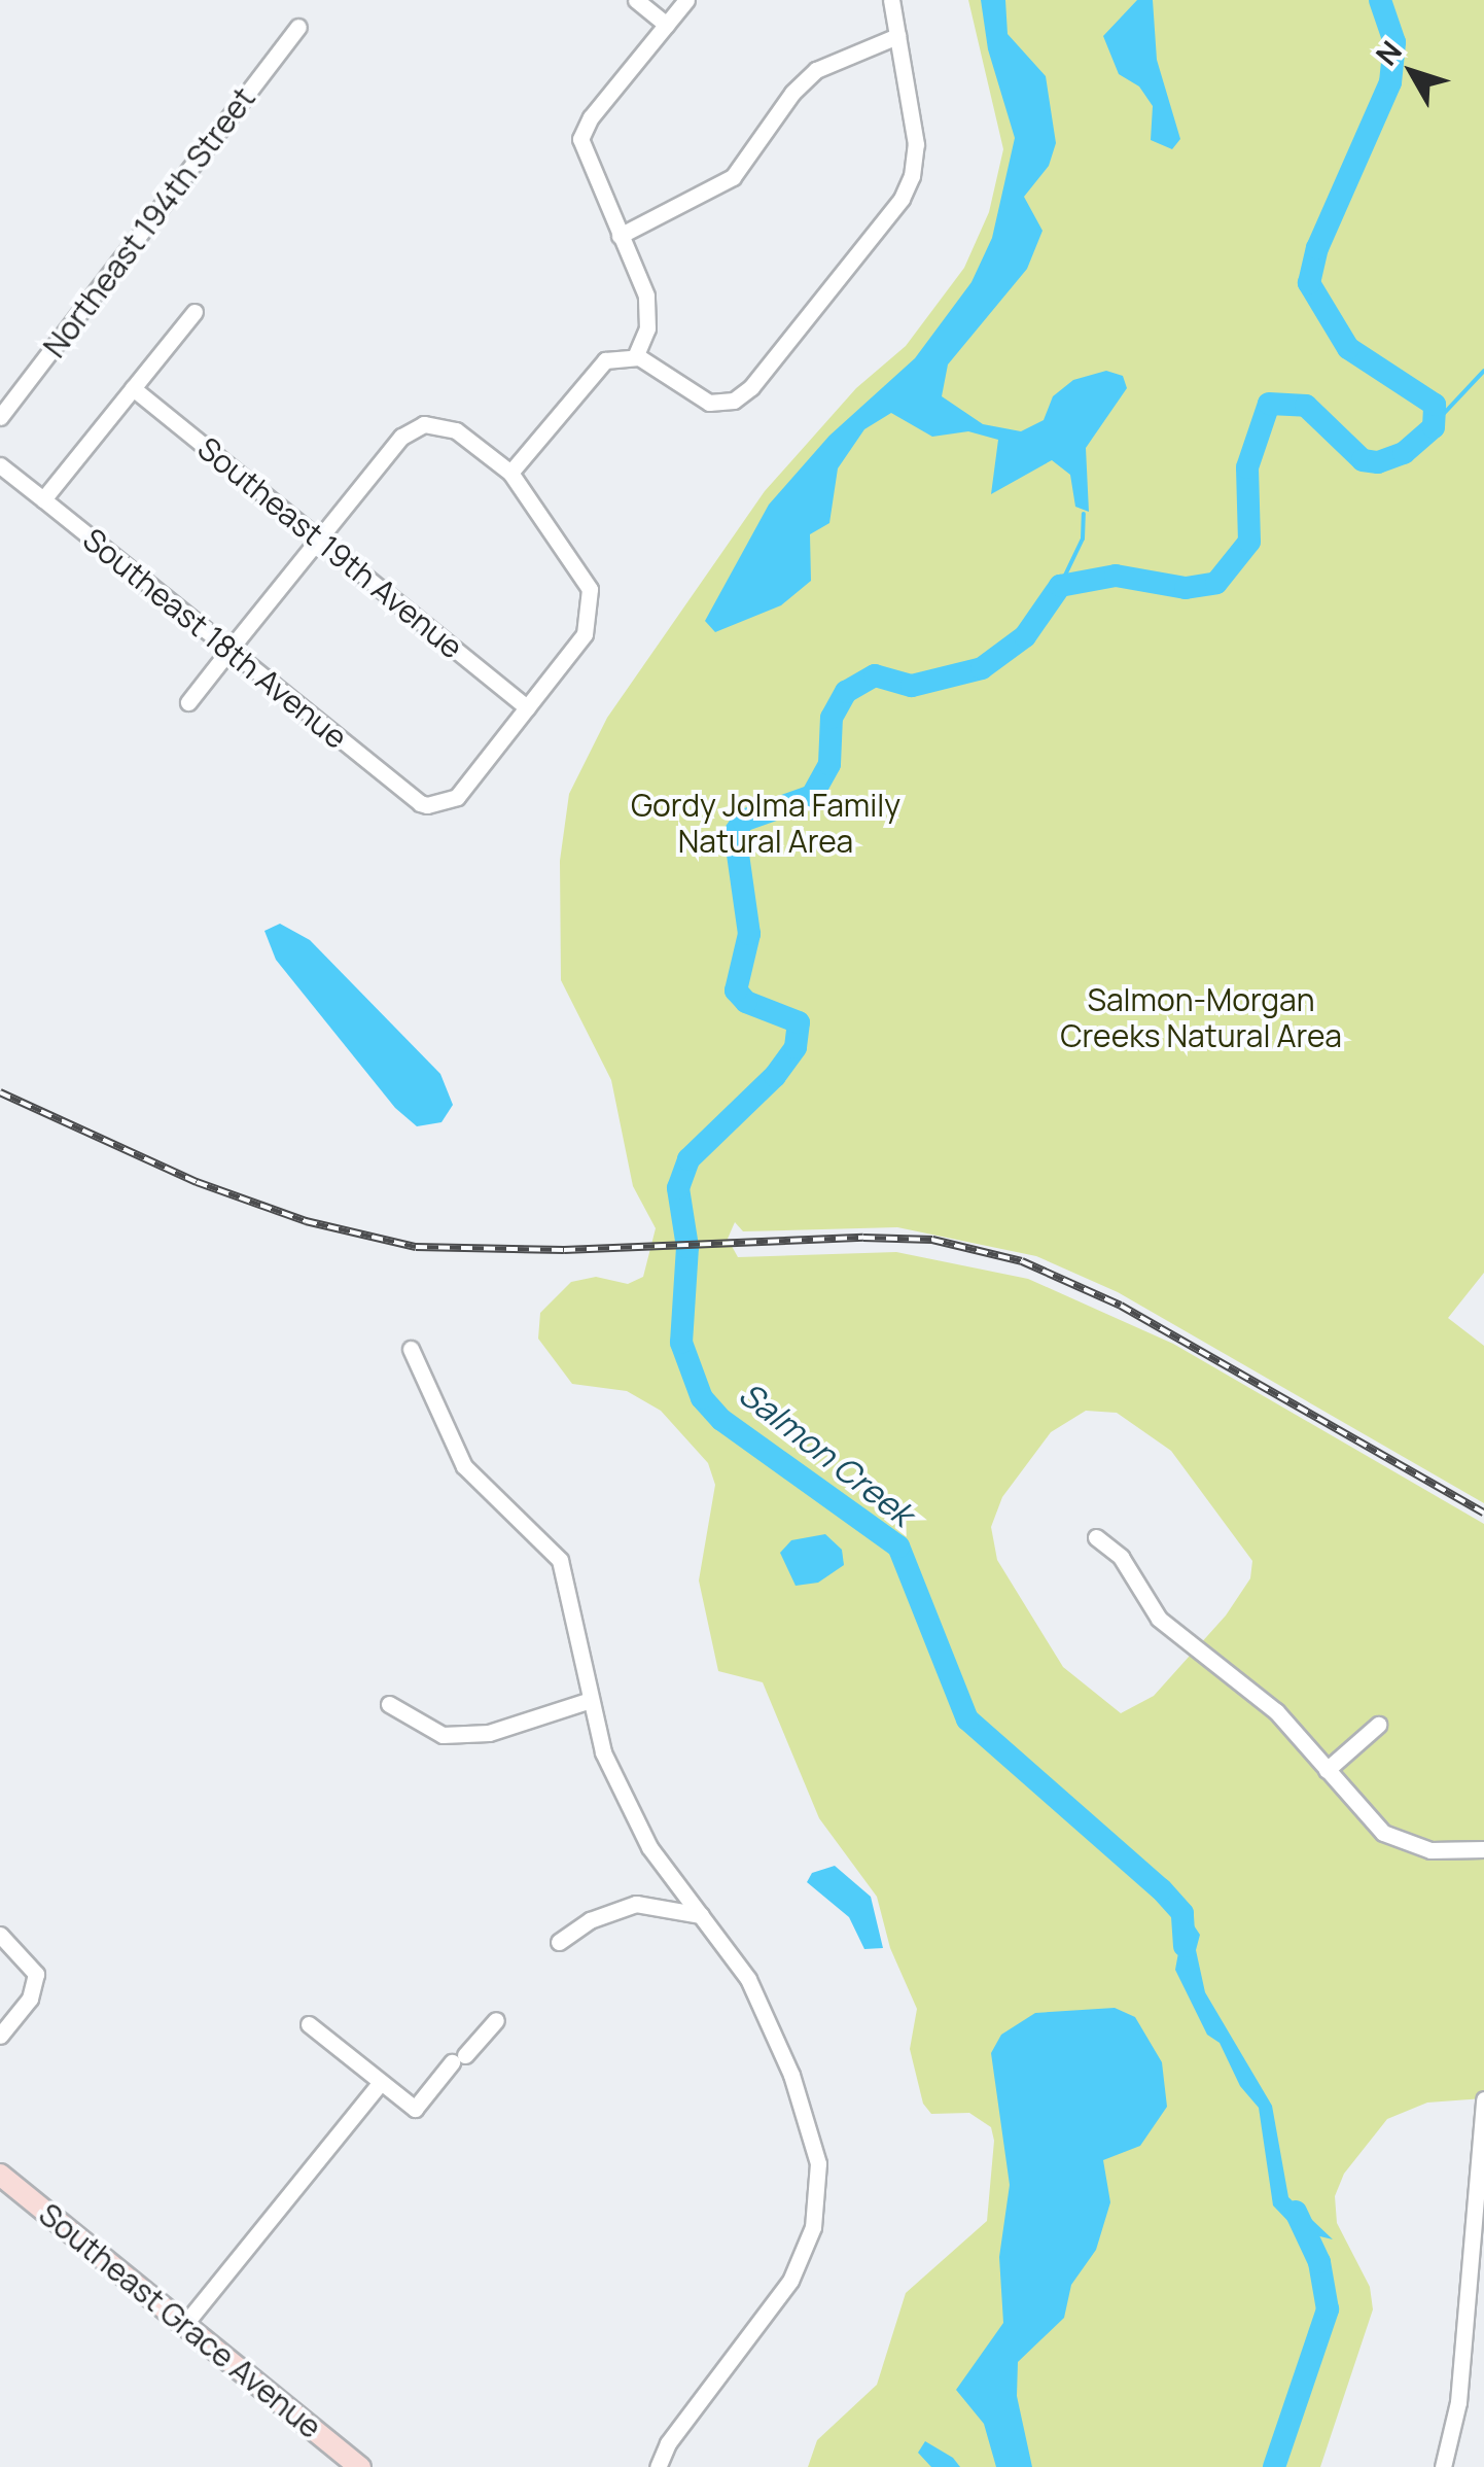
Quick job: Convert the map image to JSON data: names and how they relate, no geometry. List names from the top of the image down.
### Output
{
  "streets": {
    "street": [
      "Northeast 194th Street",
      "Southeast 19th Avenue",
      "Southeast 18th Avenue",
      "Southeast Grace Avenue"
    ]
  },
  "crossings": [
    ["Southeast 19th Avenue", "Southeast 18th Avenue"]
  ],
  "water": ["Salmon Creek"],
  "parks": ["Gordy Jolma Family Natural Area", "Salmon-Morgan Creeks Natural Area"],
  "north": "top left"
}
